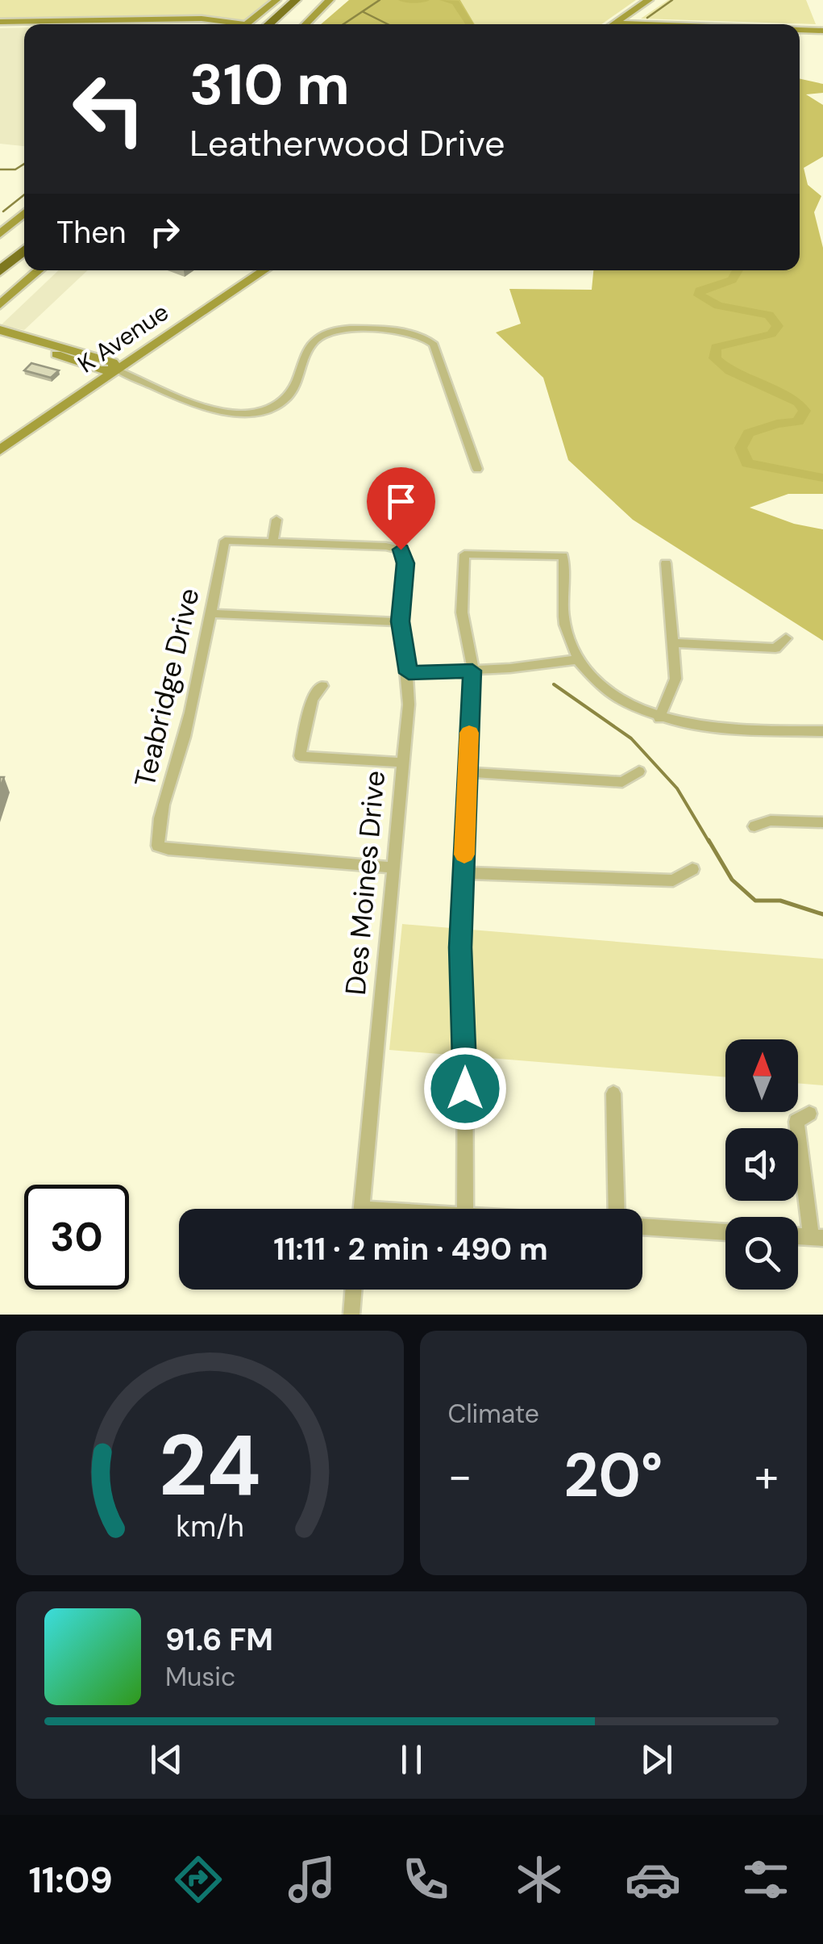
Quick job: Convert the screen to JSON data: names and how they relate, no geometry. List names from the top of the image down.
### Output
{
  "streets": {
    "main road": ["K Avenue"],
    "street": ["Teabridge Drive", "Des Moines Drive"]
  },
  "crossings": [
    ["Teabridge Drive", "Des Moines Drive"]
  ],
  "north": "top",
  "page": {
    "turn": ["310 m", "Leatherwood Drive"],
    "then": "Then",
    "limit": "30",
    "trip": "11:11 · 2 min · 490 m",
    "tile": "Climate",
    "heat": ["−", "20°", "+"],
    "song": ["91.6 FM", "Music"],
    "tabs": "11:09",
    "gauge": ["24", "km/h"]
  }
}
